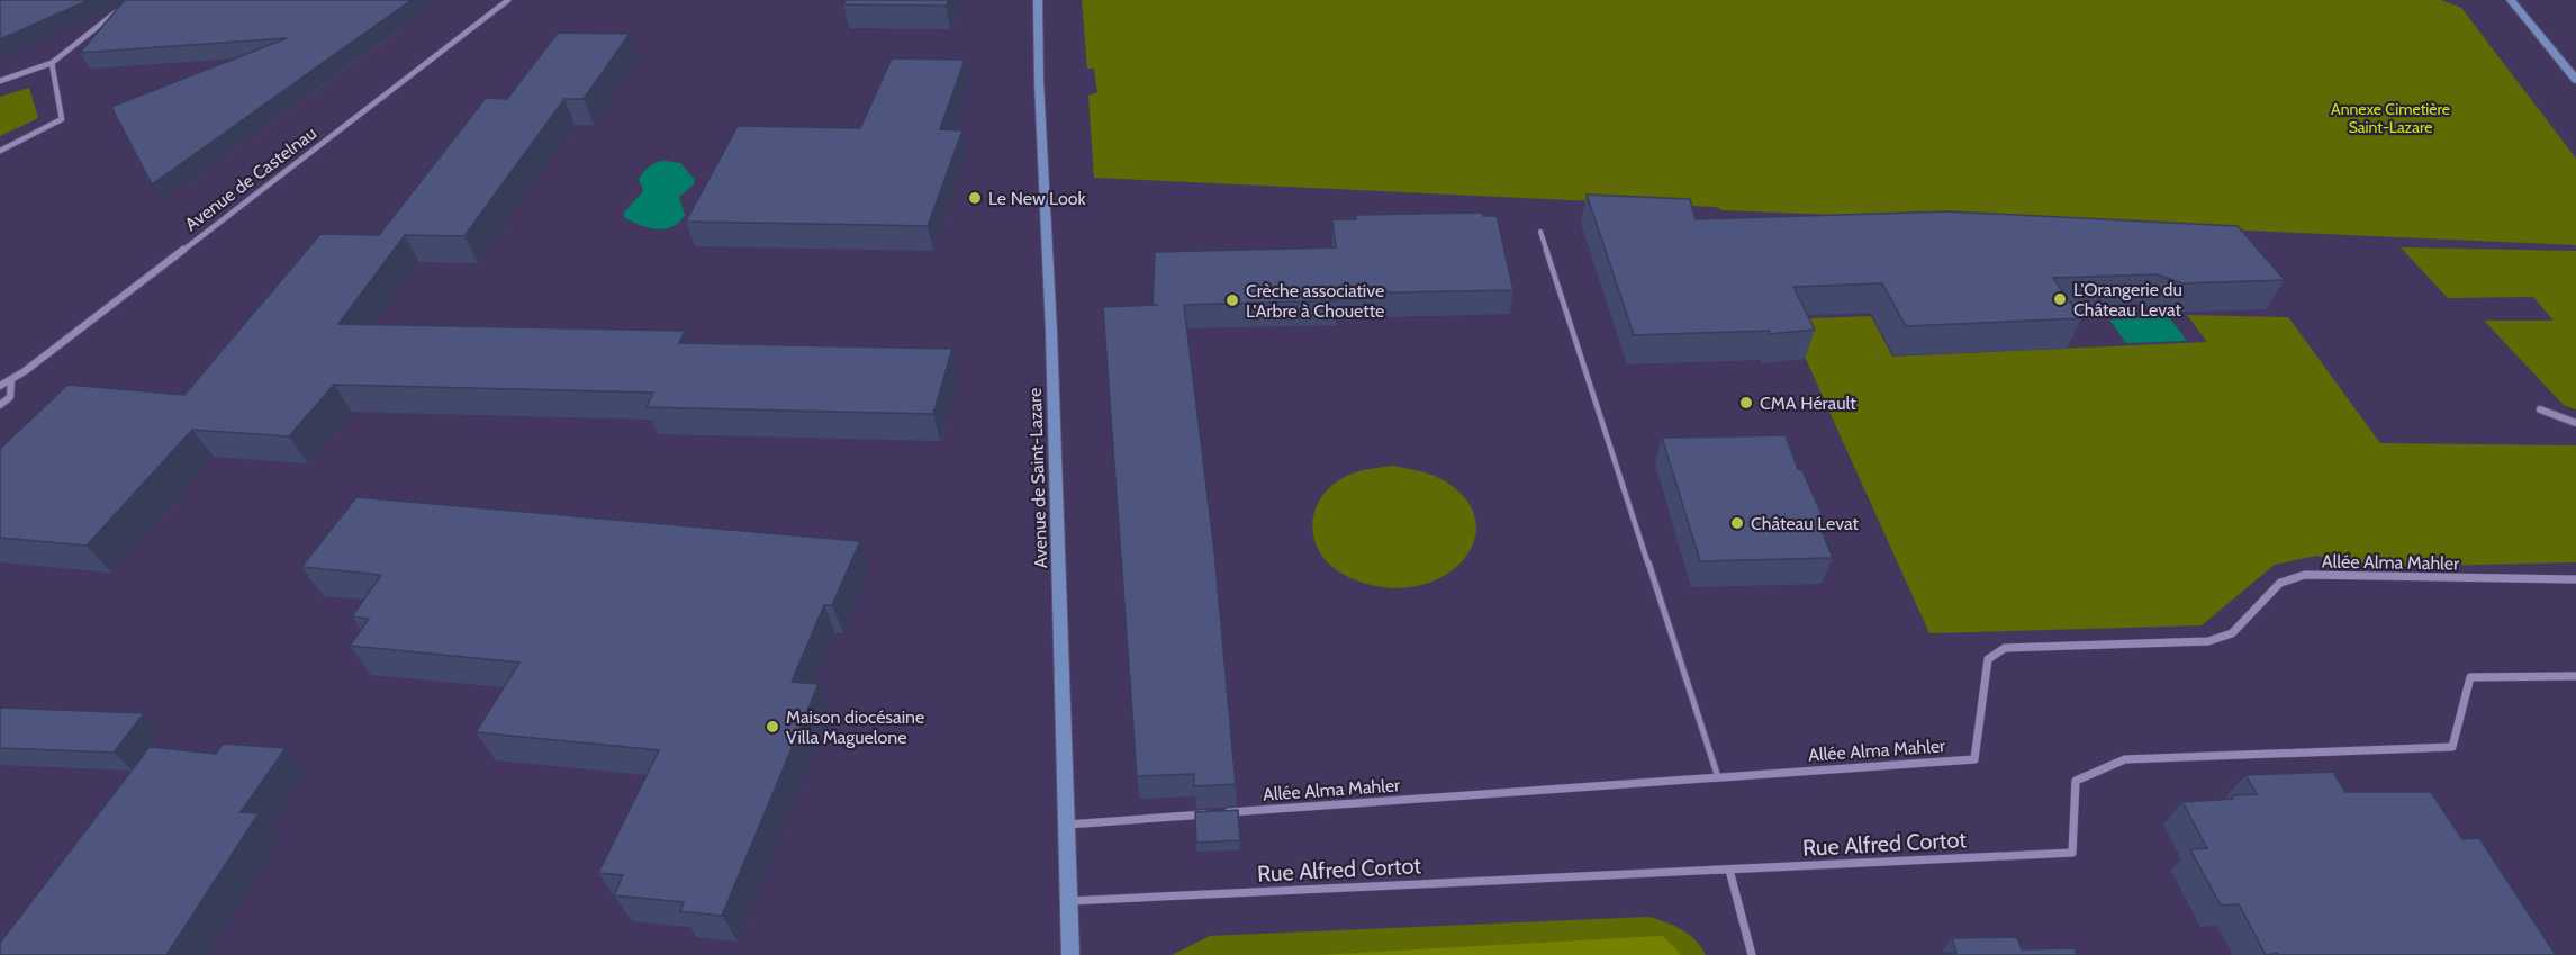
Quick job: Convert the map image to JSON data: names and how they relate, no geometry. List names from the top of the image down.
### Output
{
  "streets": {
    "street": [
      "Avenue de Castelnau",
      "Avenue de Saint-Lazare",
      "Allée Alma Mahler",
      "Rue Alfred Cortot"
    ]
  },
  "crossings": [
    ["Avenue de Saint-Lazare", "Allée Alma Mahler"],
    ["Avenue de Saint-Lazare", "Rue Alfred Cortot"]
  ],
  "parks": ["Annexe Cimetière Saint-Lazare"],
  "places": [
    "Le New Look",
    "L'Orangerie du Château Levat",
    "Crèche associative L'Arbre à Chouette",
    "CMA Hérault",
    "Château Levat",
    "Maison diocésaine Villa Maguelone"
  ]
}
